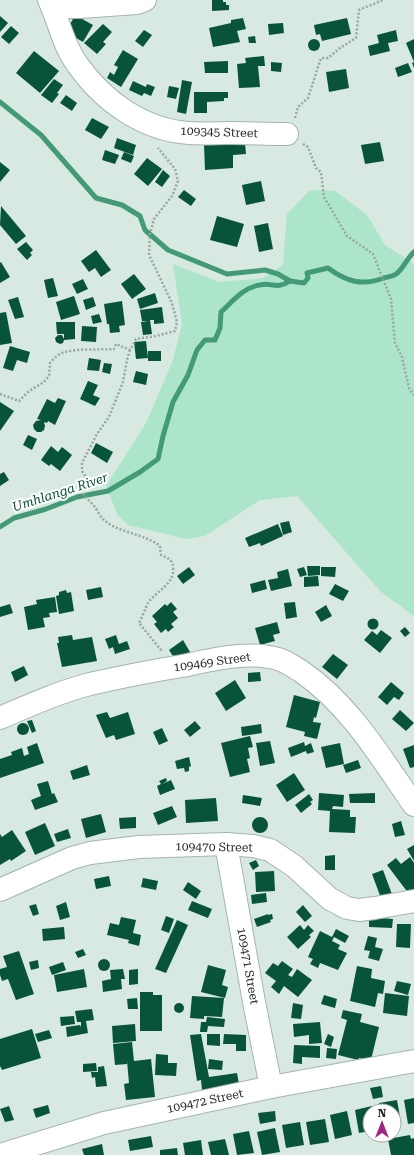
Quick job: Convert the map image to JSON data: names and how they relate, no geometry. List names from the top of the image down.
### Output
{
  "streets": {
    "street": [
      "109345 Street",
      "109469 Street",
      "109470 Street",
      "109471 Street",
      "109472 Street"
    ]
  },
  "crossings": [
    ["109470 Street", "109471 Street"],
    ["109471 Street", "109472 Street"]
  ],
  "water": ["Umhlanga River"],
  "north": "top"
}
